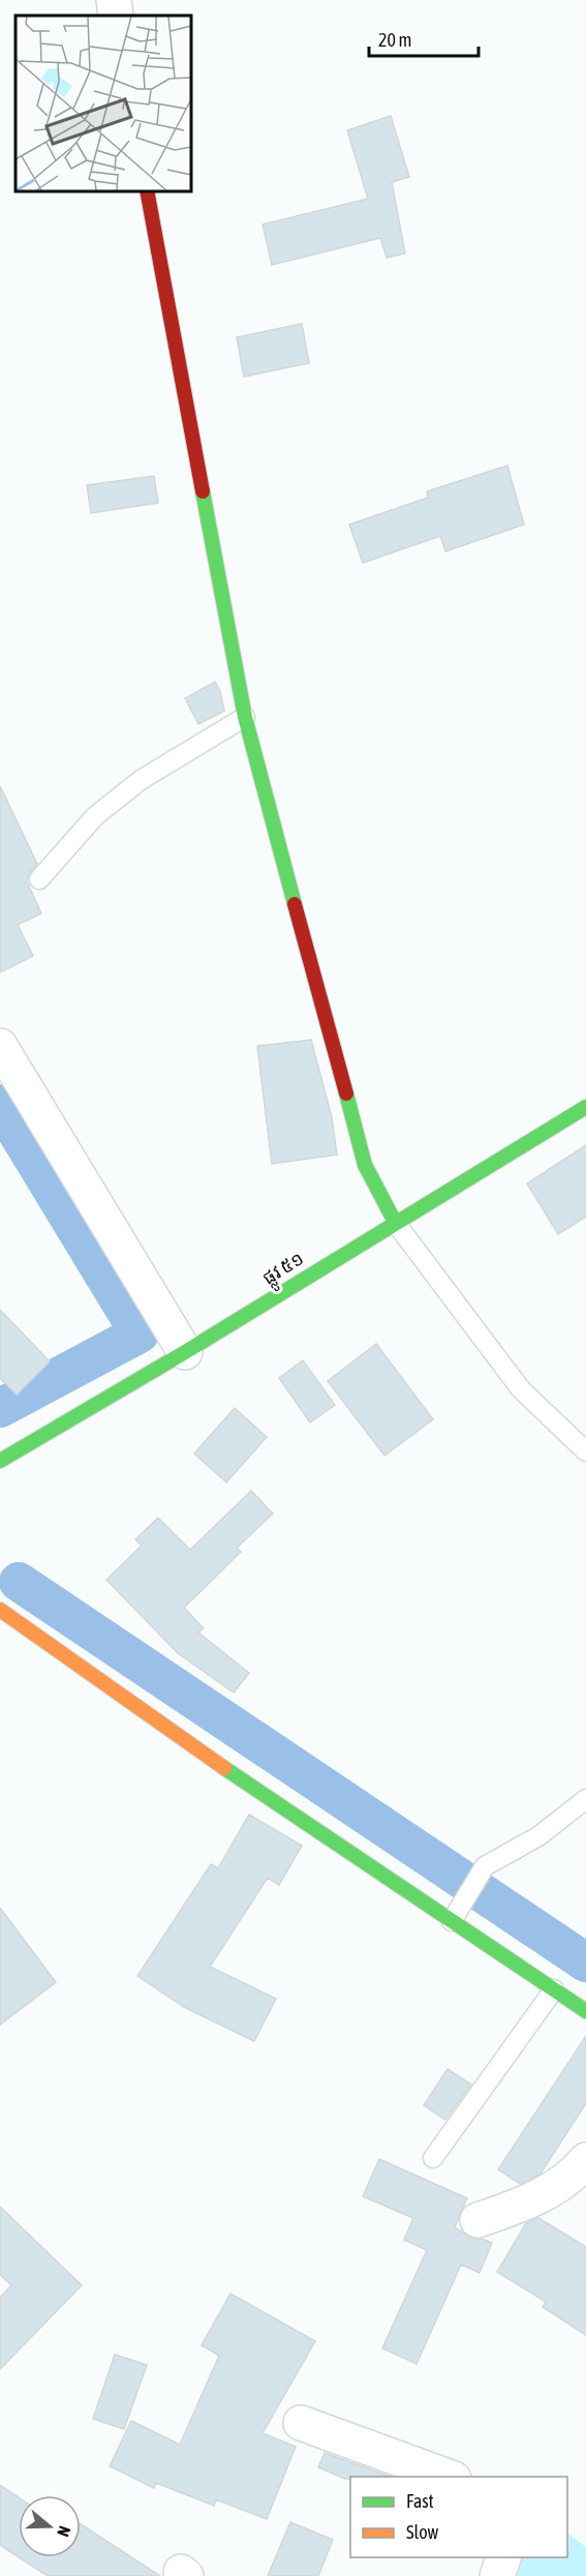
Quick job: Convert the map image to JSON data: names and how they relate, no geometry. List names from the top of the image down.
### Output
{
  "streets": {
    "street": ["ផ្លូវ ៥១"]
  },
  "legend": ["Fast", "Slow"],
  "scale_bar": "20 m",
  "north": "right"
}
